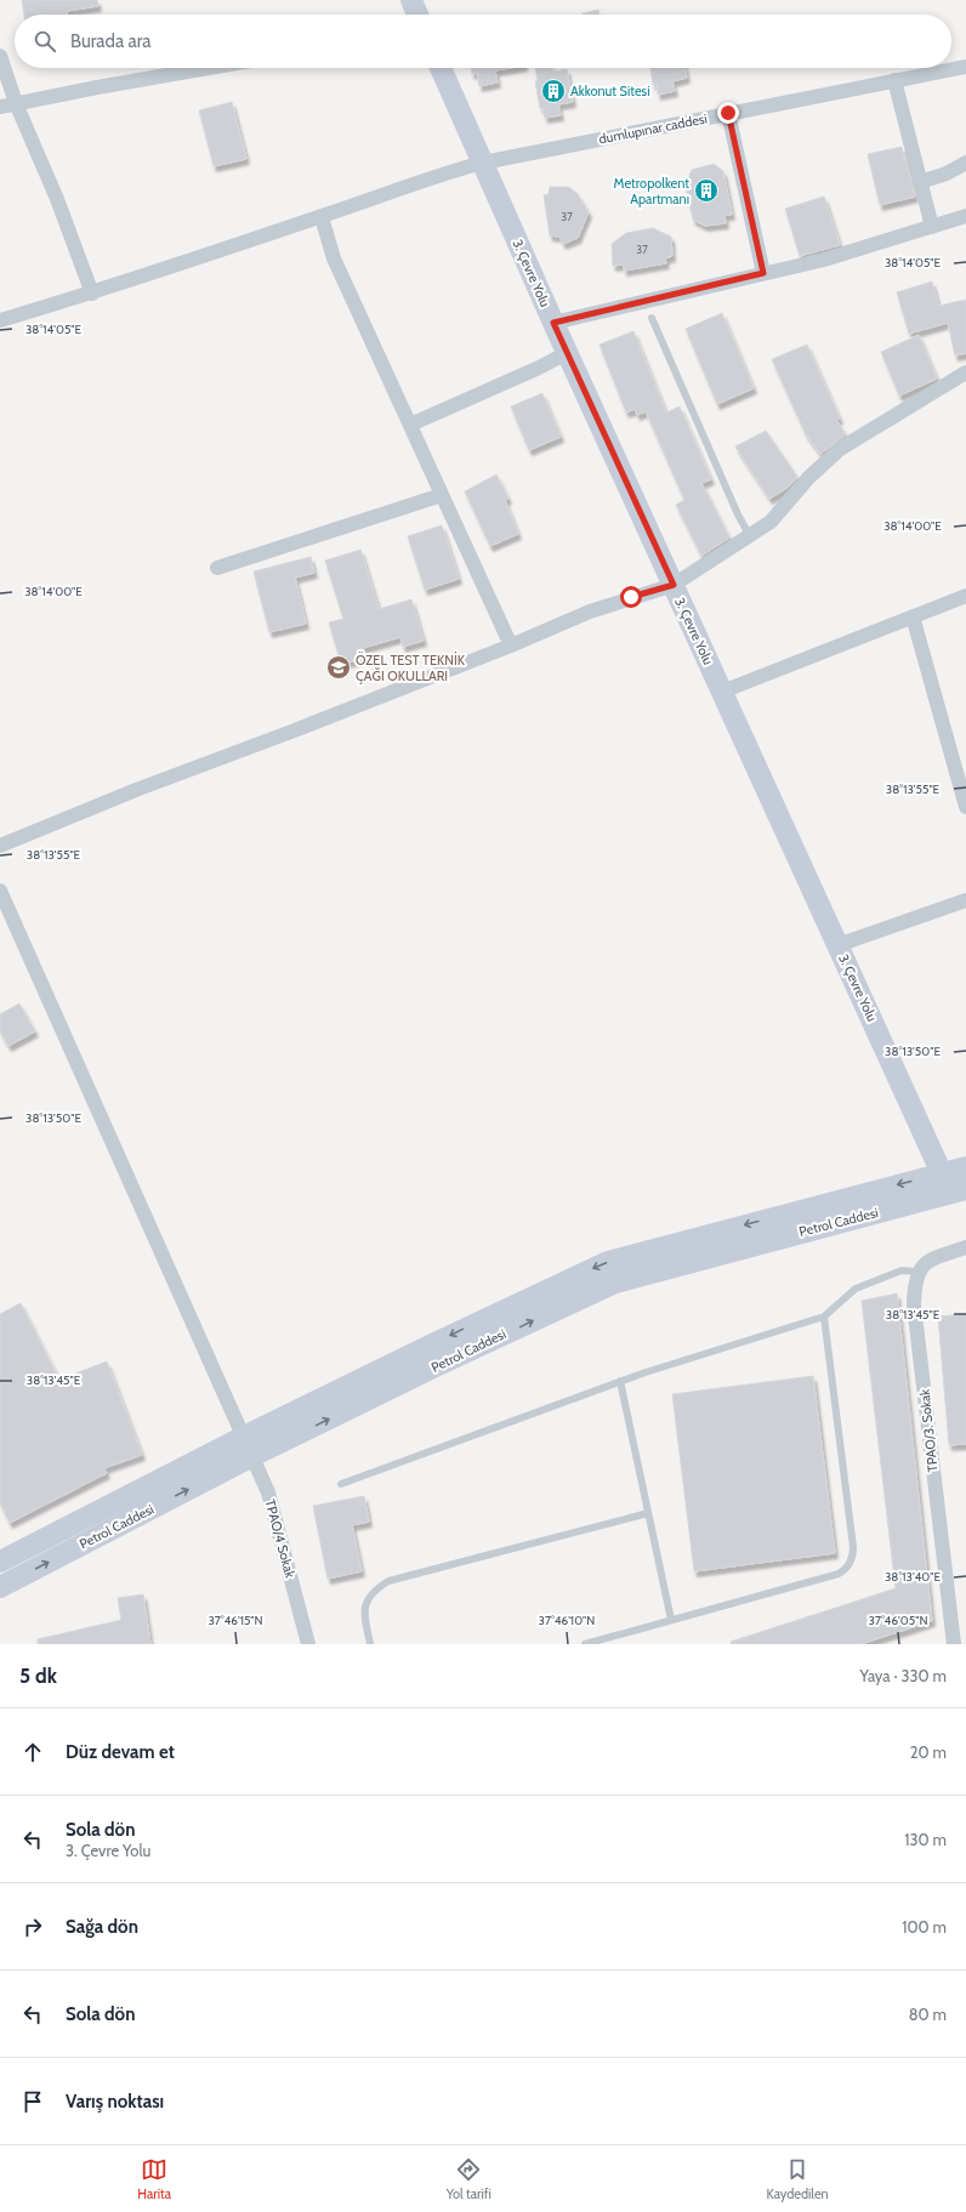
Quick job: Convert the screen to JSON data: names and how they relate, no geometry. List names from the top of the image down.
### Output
{
  "streets": {
    "main road": ["3. Çevre Yolu", "Petrol Caddesi"],
    "street": ["dumlupınar caddesi", "TPAO/3. Sokak", "TPAO/4 Sokak"]
  },
  "crossings": [
    ["dumlupınar caddesi", "3. Çevre Yolu"],
    ["3. Çevre Yolu", "Petrol Caddesi"],
    ["Petrol Caddesi", "TPAO/4 Sokak"]
  ],
  "places": {
    "building": ["Akkonut Sitesi", "Metropolkent Apartmanı"],
    "school or university": ["ÖZEL TEST TEKNİK ÇAĞI OKULLARI"]
  },
  "house_numbers": ["37", "37"],
  "page": {
    "search": "Burada ara",
    "heading": ["5 dk", "Yaya · 330 m"],
    "list": [
      ["Düz devam et", "20 m"],
      ["Sola dön", "3. Çevre Yolu", "130 m"],
      ["Sağa dön", "100 m"],
      ["Sola dön", "80 m"],
      "Varış noktası"
    ],
    "nav": ["Harita", "Yol tarifi", "Kaydedilen"]
  },
  "coordinates": [
    "38°14'05\"E",
    "38°14'00\"E",
    "38°13'55\"E",
    "38°13'50\"E",
    "38°13'45\"E",
    "38°13'40\"E",
    "37°46'15\"N",
    "37°46'10\"N",
    "37°46'05\"N"
  ]
}
